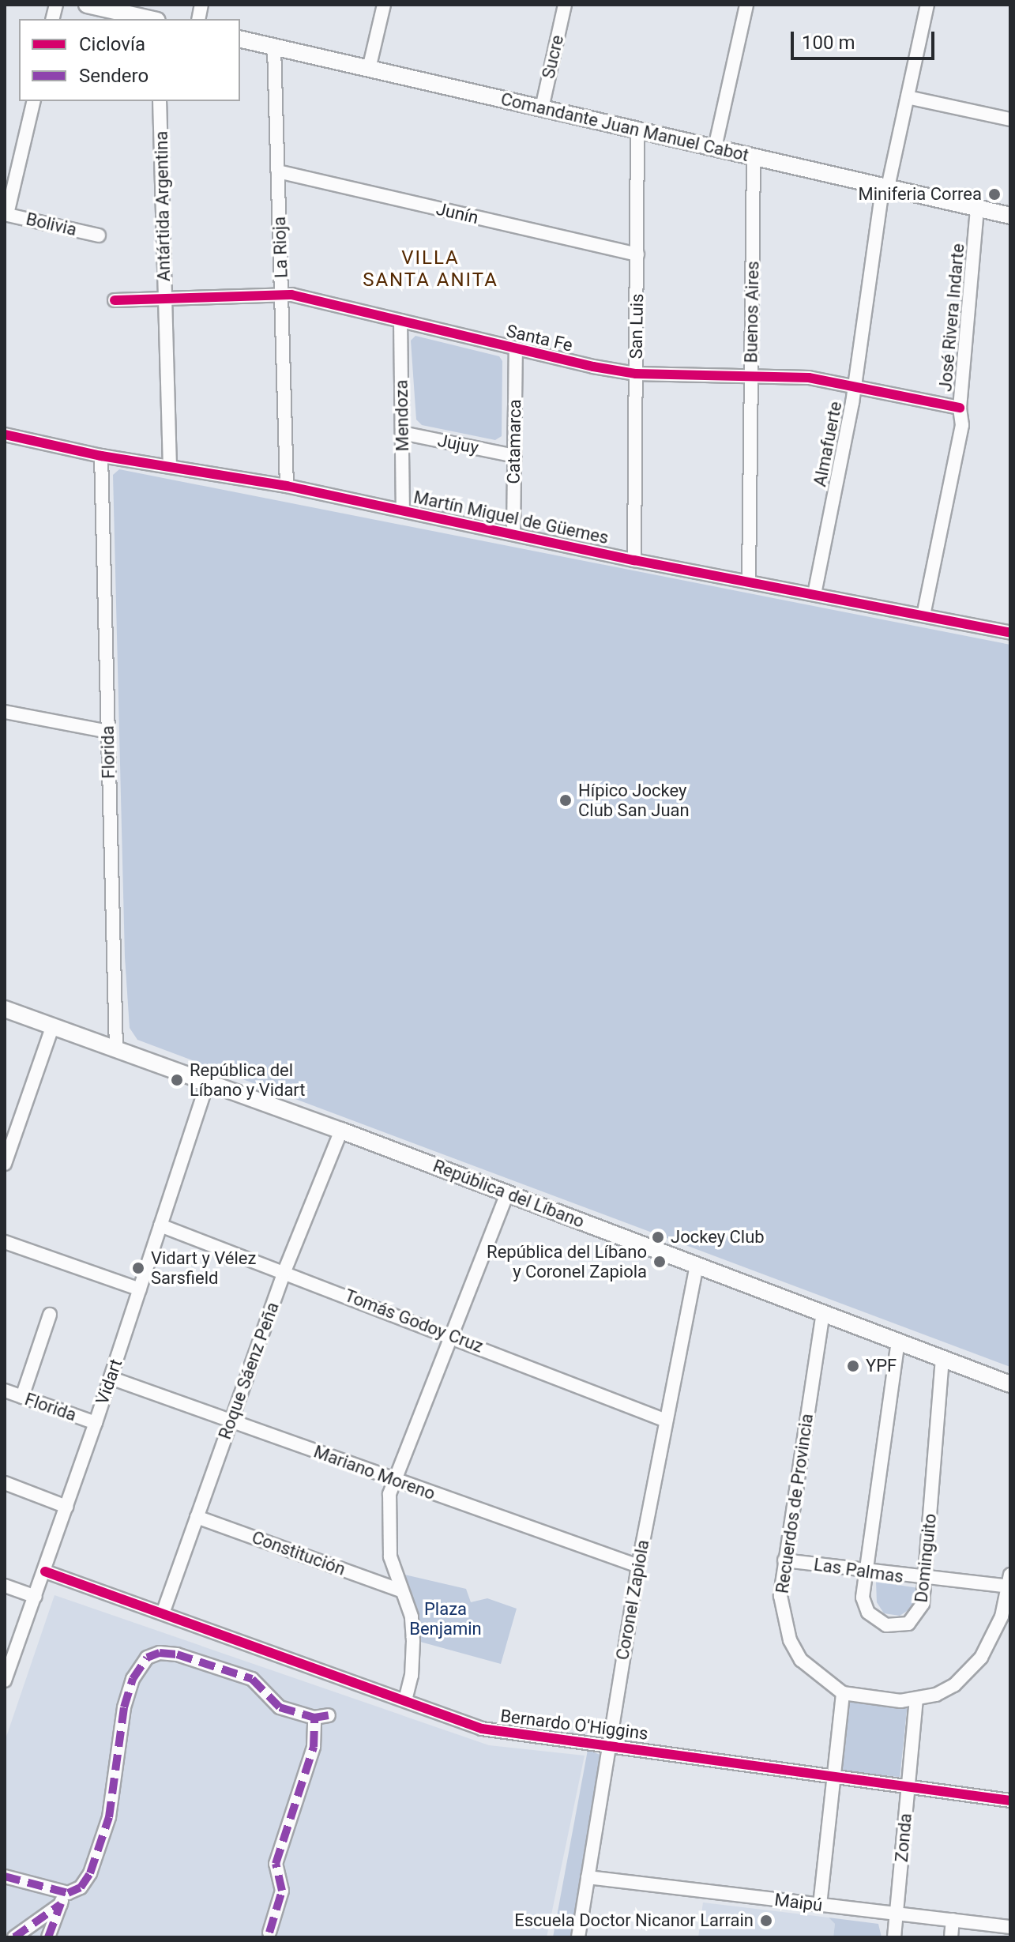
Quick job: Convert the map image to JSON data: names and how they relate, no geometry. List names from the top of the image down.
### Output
{
  "streets": {
    "main road": ["Comandante Juan Manuel Cabot", "República del Líbano"],
    "street": [
      "Sucre",
      "Antártida Argentina",
      "Junín",
      "Bolivia",
      "La Rioja",
      "Buenos Aires",
      "José Rivera Indarte",
      "San Luis",
      "Santa Fe",
      "Mendoza",
      "Catamarca",
      "Jujuy",
      "Almafuerte",
      "Martín Miguel de Güemes",
      "Florida",
      "Tomás Godoy Cruz",
      "Roque Sáenz Peña",
      "Vidart",
      "Mariano Moreno",
      "Recuerdos de Provincia",
      "Constitución",
      "Dominguito",
      "Las Palmas",
      "Coronel Zapiola",
      "Bernardo O'Higgins",
      "Zonda",
      "Maipú"
    ]
  },
  "crossings": [
    ["Sucre", "Comandante Juan Manuel Cabot"],
    ["Comandante Juan Manuel Cabot", "La Rioja"],
    ["Comandante Juan Manuel Cabot", "Buenos Aires"],
    ["Comandante Juan Manuel Cabot", "José Rivera Indarte"],
    ["Comandante Juan Manuel Cabot", "San Luis"],
    ["Comandante Juan Manuel Cabot", "Almafuerte"],
    ["Antártida Argentina", "Santa Fe"],
    ["Antártida Argentina", "Martín Miguel de Güemes"],
    ["Junín", "La Rioja"],
    ["Junín", "San Luis"],
    ["La Rioja", "Santa Fe"],
    ["La Rioja", "Martín Miguel de Güemes"],
    ["Buenos Aires", "Santa Fe"],
    ["Buenos Aires", "Martín Miguel de Güemes"],
    ["José Rivera Indarte", "Santa Fe"],
    ["José Rivera Indarte", "Martín Miguel de Güemes"],
    ["San Luis", "Santa Fe"],
    ["San Luis", "Martín Miguel de Güemes"],
    ["Santa Fe", "Mendoza"],
    ["Santa Fe", "Catamarca"],
    ["Santa Fe", "Almafuerte"],
    ["Mendoza", "Jujuy"],
    ["Mendoza", "Martín Miguel de Güemes"],
    ["Catamarca", "Jujuy"],
    ["Catamarca", "Martín Miguel de Güemes"],
    ["Almafuerte", "Martín Miguel de Güemes"],
    ["Martín Miguel de Güemes", "Florida"],
    ["Florida", "República del Líbano"],
    ["Florida", "Vidart"],
    ["República del Líbano", "Roque Sáenz Peña"],
    ["República del Líbano", "Vidart"],
    ["República del Líbano", "Recuerdos de Provincia"],
    ["República del Líbano", "Dominguito"],
    ["República del Líbano", "Coronel Zapiola"],
    ["Tomás Godoy Cruz", "Roque Sáenz Peña"],
    ["Tomás Godoy Cruz", "Vidart"],
    ["Tomás Godoy Cruz", "Coronel Zapiola"],
    ["Roque Sáenz Peña", "Mariano Moreno"],
    ["Roque Sáenz Peña", "Constitución"],
    ["Roque Sáenz Peña", "Bernardo O'Higgins"],
    ["Vidart", "Mariano Moreno"],
    ["Vidart", "Bernardo O'Higgins"],
    ["Mariano Moreno", "Coronel Zapiola"],
    ["Recuerdos de Provincia", "Las Palmas"],
    ["Dominguito", "Las Palmas"],
    ["Coronel Zapiola", "Bernardo O'Higgins"],
    ["Coronel Zapiola", "Maipú"],
    ["Bernardo O'Higgins", "Zonda"],
    ["Zonda", "Maipú"]
  ],
  "districts": ["VILLA SANTA ANITA"],
  "parks": ["Plaza Benjamin"],
  "places": [
    "Miniferia Correa",
    "Hípico Jockey Club San Juan",
    "República del Líbano y Vidart",
    "Jockey Club",
    "República del Líbano y Coronel Zapiola",
    "Vidart y Vélez Sarsfield",
    "YPF",
    "Escuela Doctor Nicanor Larrain"
  ],
  "legend": ["Ciclovía", "Sendero"],
  "scale_bar": "100 m"
}
